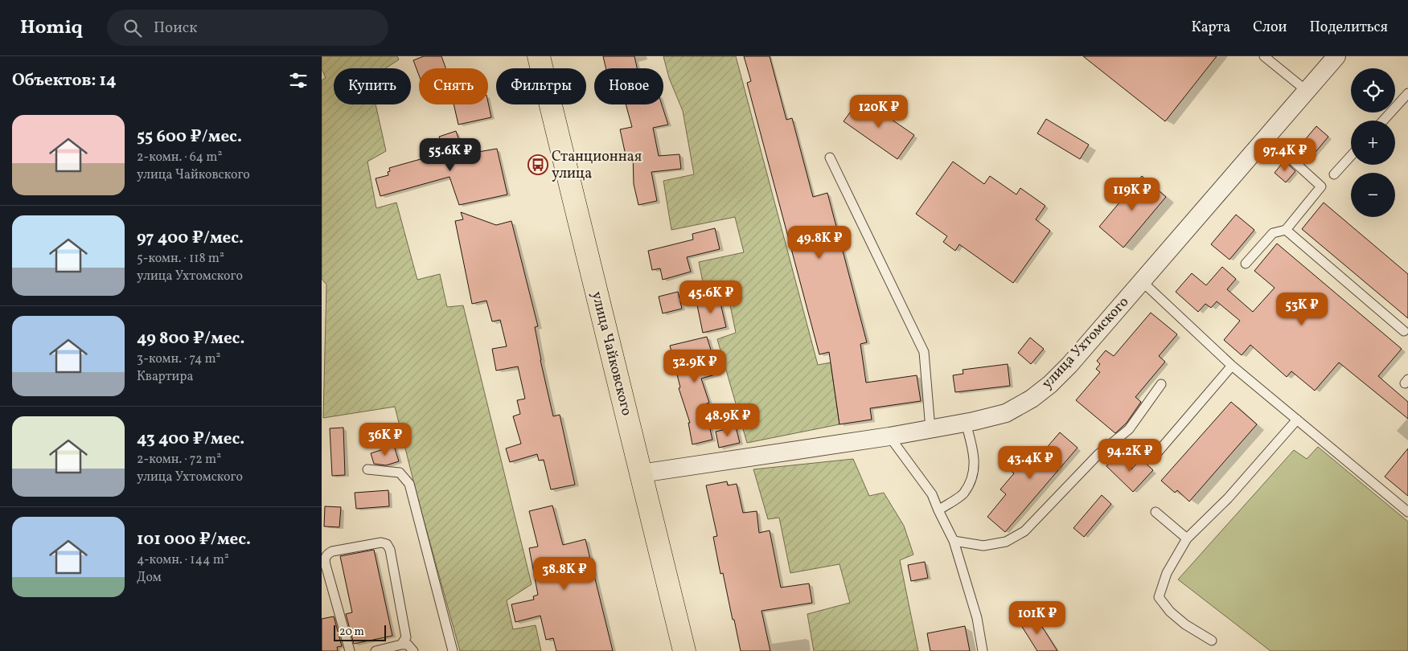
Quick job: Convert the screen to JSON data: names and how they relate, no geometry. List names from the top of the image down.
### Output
{
  "streets": {
    "main road": ["улица Чайковского"],
    "street": ["улица Ухтомского"]
  },
  "crossings": [
    ["улица Ухтомского", "улица Чайковского"]
  ],
  "places": {
    "bus stop": ["Станционная улица"]
  },
  "scale_bar": "20 m",
  "page": {
    "header": "Homiq",
    "search": "Поиск",
    "nav": ["Карта", "Слои", "Поделиться"],
    "heading": "Объектов: 14",
    "map_buttons": ["+", "−"],
    "chip": [
      "Купить",
      "Снять",
      "Фильтры",
      "Новое"
    ],
    "price": [
      "120K ₽",
      "55.6K ₽",
      "97.4K ₽",
      "119K ₽",
      "49.8K ₽",
      "45.6K ₽",
      "53K ₽",
      "32.9K ₽",
      "48.9K ₽",
      "36K ₽",
      "94.2K ₽",
      "43.4K ₽",
      "38.8K ₽",
      "101K ₽"
    ],
    "list": [
      {
        "name": "55 600 ₽/мес.",
        "note": "2-комн. · 64 m² · улица Чайковского"
      },
      {
        "name": "97 400 ₽/мес.",
        "note": "5-комн. · 118 m² · улица Ухтомского"
      },
      {
        "name": "49 800 ₽/мес.",
        "note": "3-комн. · 74 m² · Квартира"
      },
      {
        "name": "43 400 ₽/мес.",
        "note": "2-комн. · 72 m² · улица Ухтомского"
      },
      {
        "name": "101 000 ₽/мес.",
        "note": "4-комн. · 144 m² · Дом"
      }
    ],
    "scale": "20 m"
  }
}
